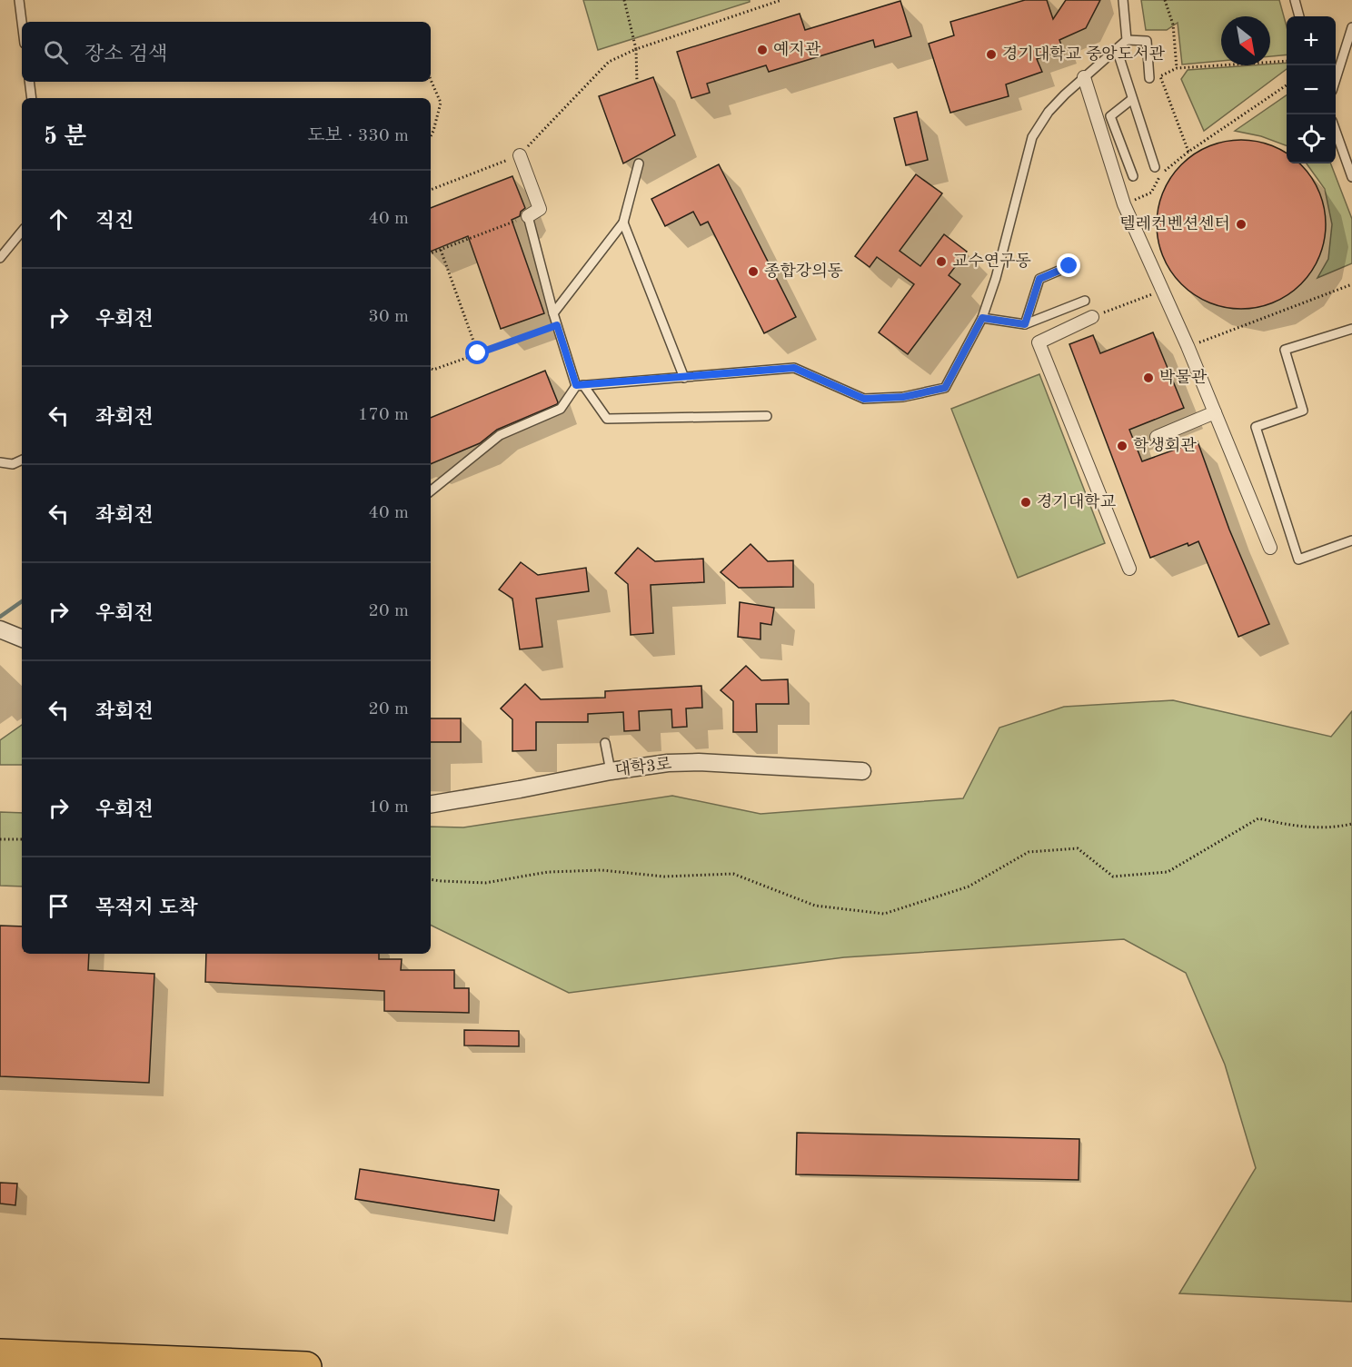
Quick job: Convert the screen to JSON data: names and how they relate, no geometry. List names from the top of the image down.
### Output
{
  "streets": {
    "street": ["대학3로"]
  },
  "places": [
    "예지관",
    "경기대학교 중앙도서관",
    "텔레컨벤션센터",
    "교수연구동",
    "종합강의동",
    "박물관",
    "학생회관",
    "경기대학교"
  ],
  "north": "bottom right",
  "page": {
    "map_buttons": ["+", "−"],
    "search": "장소 검색",
    "heading": ["5 분", "도보 · 330 m"],
    "list": [
      ["직진", "40 m"],
      ["우회전", "30 m"],
      ["좌회전", "170 m"],
      ["좌회전", "40 m"],
      ["우회전", "20 m"],
      ["좌회전", "20 m"],
      ["우회전", "10 m"],
      "목적지 도착"
    ]
  }
}
